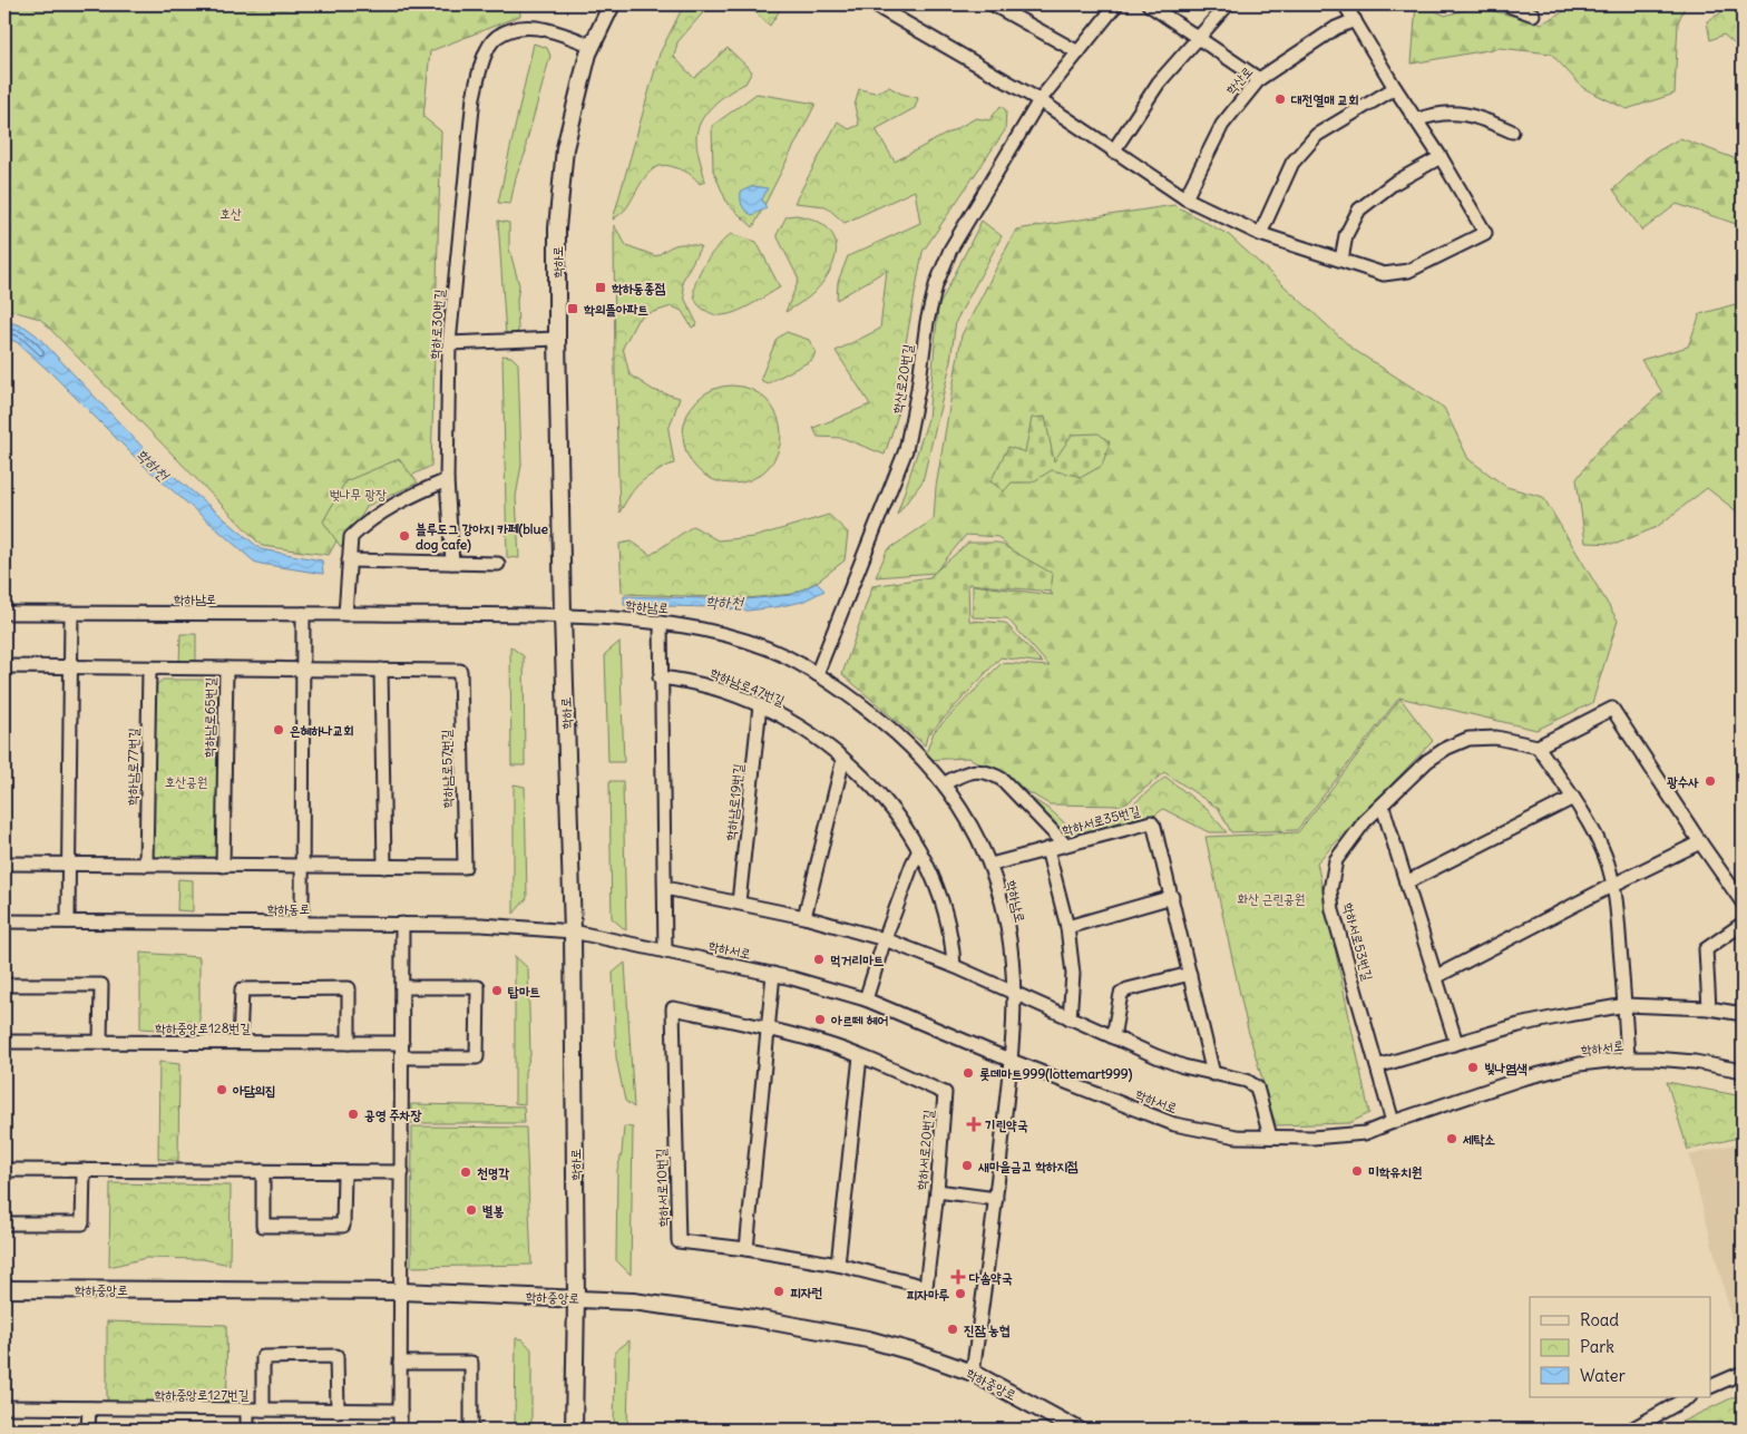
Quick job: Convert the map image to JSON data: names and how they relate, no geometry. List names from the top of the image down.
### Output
{
  "streets": {
    "street": [
      "학산로",
      "학하로",
      "학하로30번길",
      "학산로20번길",
      "학하남로",
      "학하남로47번길",
      "학하남로65번길",
      "학하남로77번길",
      "학하남로57번길",
      "학하남로19번길",
      "학하서로35번길",
      "학하동로",
      "학하서로53번길",
      "학하서로",
      "학하중앙로128번길",
      "학하서로20번길",
      "학하서로10번길",
      "학하중앙로",
      "학하중앙로127번길"
    ]
  },
  "crossings": [
    ["학하로", "학하로30번길"],
    ["학하로", "학하남로"],
    ["학하로", "학하동로"],
    ["학하로", "학하서로"],
    ["학하로", "학하중앙로"],
    ["학산로20번길", "학하남로"],
    ["학하남로", "학하서로35번길"],
    ["학하남로", "학하서로"],
    ["학하남로", "학하중앙로"],
    ["학하남로47번길", "학하남로19번길"],
    ["학하남로65번길", "학하남로57번길"],
    ["학하동로", "학하서로"],
    ["학하서로53번길", "학하서로"],
    ["학하서로20번길", "학하서로10번길"]
  ],
  "water": ["학하천"],
  "parks": [
    "호산",
    "벚나무 광장",
    "호산공원",
    "화산 근린공원"
  ],
  "places": {
    "other": [
      "대전열매 교회",
      "블루도그 강아지 카페(blue dog cafe)",
      "은혜하나교회",
      "광수사",
      "먹거리마트",
      "탑마트",
      "아르떼 헤어",
      "빛나염색",
      "롯데마트999(lottemart999)",
      "아담의집",
      "공영 주차장",
      "세탁소",
      "새마을금고 학하지점",
      "미학유치원",
      "천명각",
      "별봉",
      "피자런",
      "피자마루",
      "진잠 농협"
    ],
    "transit": ["학하동종점", "학의뜰아파트"],
    "health": ["기린약국", "다솜약국"]
  },
  "legend": ["Road", "Park", "Water"]
}
